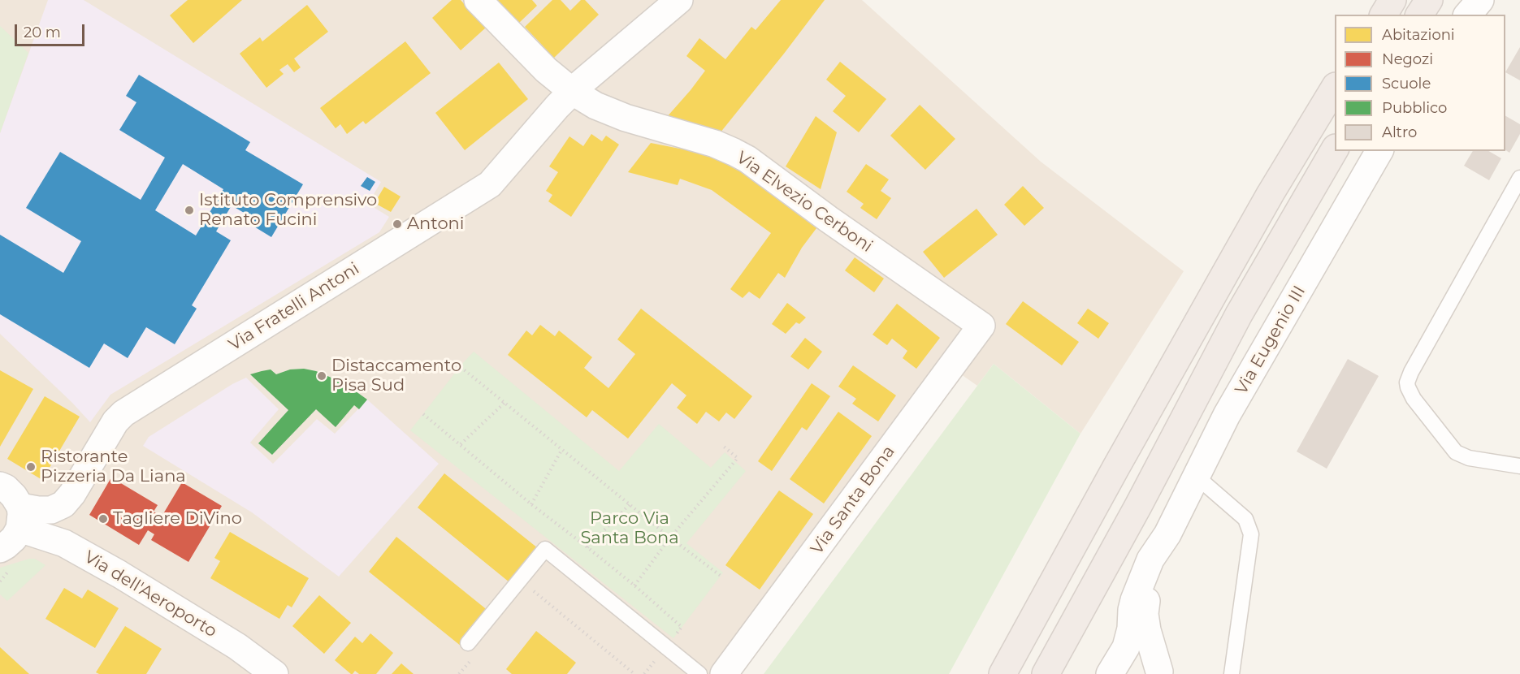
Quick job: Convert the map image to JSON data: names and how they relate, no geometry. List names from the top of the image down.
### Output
{
  "streets": {
    "street": [
      "Via Elvezio Cerboni",
      "Via Fratelli Antoni",
      "Via Eugenio III",
      "Via Santa Bona",
      "Via dell'Aeroporto"
    ]
  },
  "crossings": [
    ["Via Elvezio Cerboni", "Via Fratelli Antoni"],
    ["Via Elvezio Cerboni", "Via Santa Bona"],
    ["Via Fratelli Antoni", "Via dell'Aeroporto"]
  ],
  "parks": ["Parco Via Santa Bona"],
  "places": [
    "Istituto Comprensivo Renato Fucini",
    "Antoni",
    "Distaccamento Pisa Sud",
    "Ristorante Pizzeria Da Liana",
    "Tagliere DiVino"
  ],
  "legend": [
    "Abitazioni",
    "Negozi",
    "Scuole",
    "Pubblico",
    "Altro"
  ],
  "scale_bar": "20 m"
}
